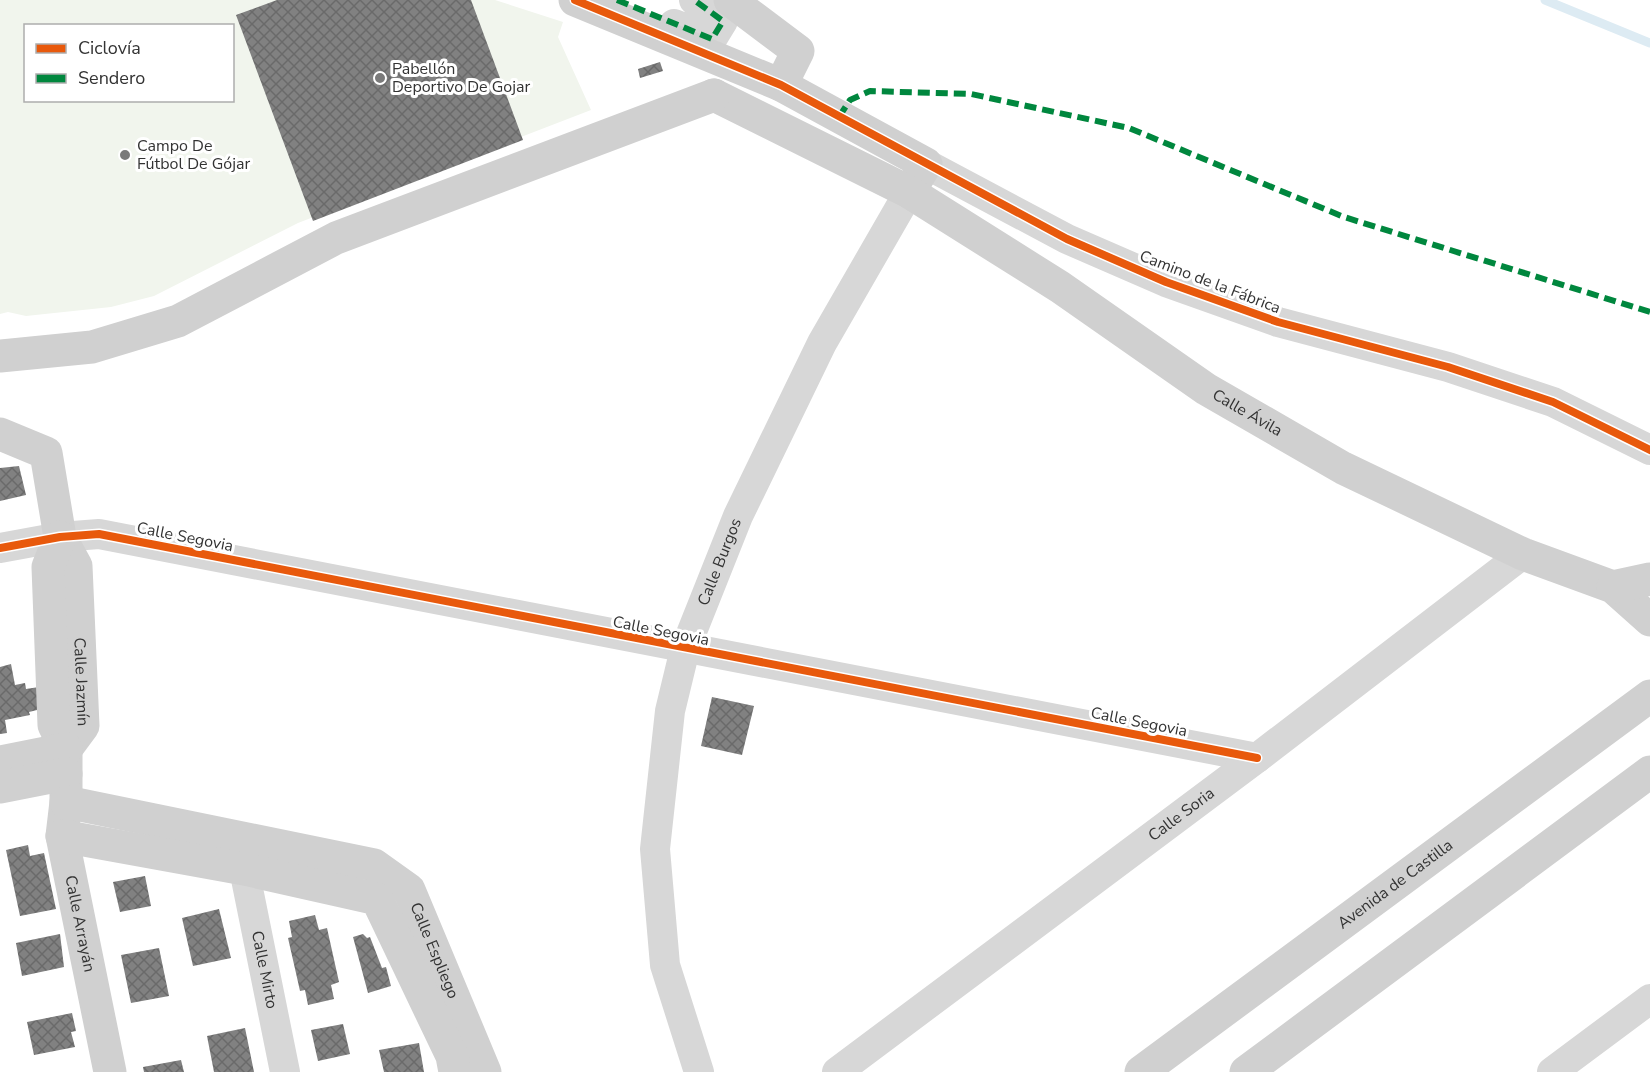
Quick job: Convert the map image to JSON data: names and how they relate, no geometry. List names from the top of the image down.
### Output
{
  "streets": {
    "street": [
      "Camino de la Fábrica",
      "Calle Ávila",
      "Calle Segovia",
      "Calle Burgos",
      "Calle Jazmín",
      "Calle Soria",
      "Avenida de Castilla",
      "Calle Arrayán",
      "Calle Espliego",
      "Calle Mirto"
    ]
  },
  "crossings": [
    ["Calle Ávila", "Calle Burgos"],
    ["Calle Ávila", "Calle Soria"],
    ["Calle Segovia", "Calle Burgos"],
    ["Calle Segovia", "Calle Jazmín"],
    ["Calle Segovia", "Calle Soria"],
    ["Calle Jazmín", "Calle Arrayán"],
    ["Calle Jazmín", "Calle Espliego"],
    ["Calle Arrayán", "Calle Espliego"],
    ["Calle Espliego", "Calle Mirto"]
  ],
  "places": ["Pabellón Deportivo De Gojar", "Campo De Fútbol De Gójar"],
  "legend": ["Ciclovía", "Sendero"]
}
